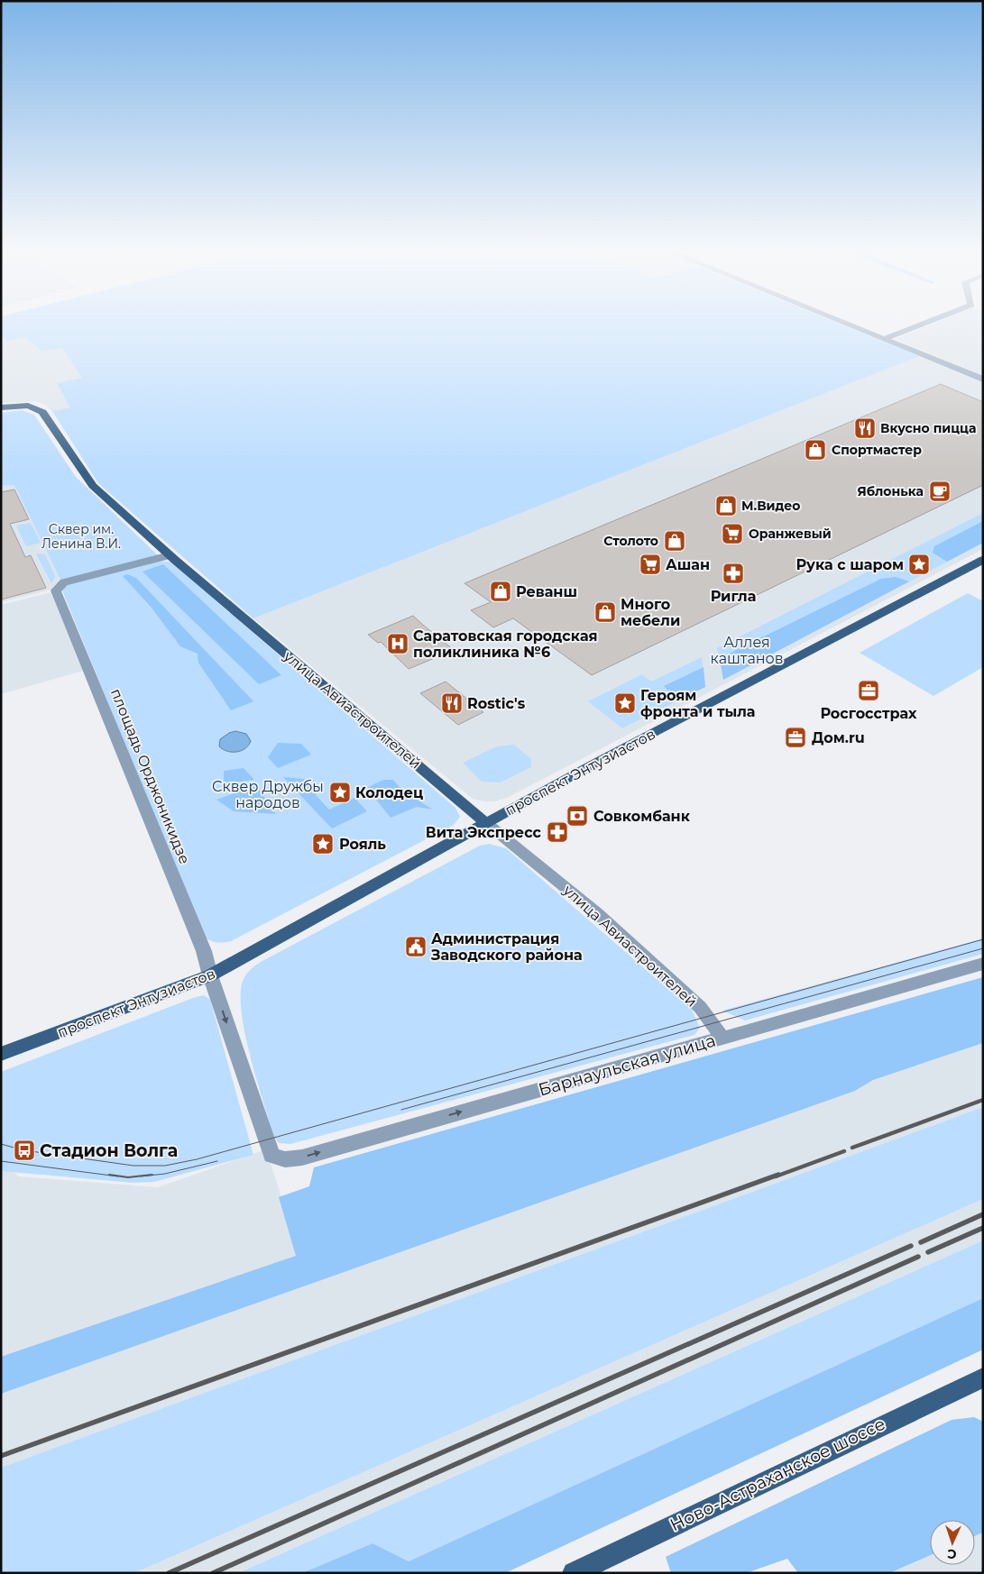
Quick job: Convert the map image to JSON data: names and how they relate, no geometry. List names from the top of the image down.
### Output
{
  "streets": {
    "main road": ["улица Авиастроителей", "проспект Энтузиастов", "Ново-Астраханское шоссе"],
    "street": ["площадь Орджоникидзе", "Барнаульская улица"]
  },
  "crossings": [
    ["улица Авиастроителей", "проспект Энтузиастов"],
    ["улица Авиастроителей", "площадь Орджоникидзе"],
    ["улица Авиастроителей", "Барнаульская улица"],
    ["проспект Энтузиастов", "площадь Орджоникидзе"],
    ["площадь Орджоникидзе", "Барнаульская улица"]
  ],
  "one_way": ["Барнаульская улица"],
  "parks": ["Сквер им. Ленина В.И.", "Аллея каштанов", "Сквер Дружбы народов"],
  "places": {
    "restaurant": ["Вкусно пицца", "Rostic's"],
    "shop": [
      "Спортмастер",
      "М.Видео",
      "Столото",
      "Реванш",
      "Много мебели"
    ],
    "cafe": ["Яблонька"],
    "supermarket": ["Оранжевый", "Ашан"],
    "place": [
      "Рука с шаром",
      "Героям фронта и тыла",
      "Колодец",
      "Рояль"
    ],
    "pharmacy": ["Ригла", "Вита Экспресс"],
    "hospital": ["Саратовская городская поликлиника №6"],
    "office": ["Росгосстрах", "Дом.ru"],
    "bank": ["Совкомбанк"],
    "public building": ["Администрация Заводского района"],
    "bus stop": ["Стадион Волга"]
  },
  "north": "bottom"
}
